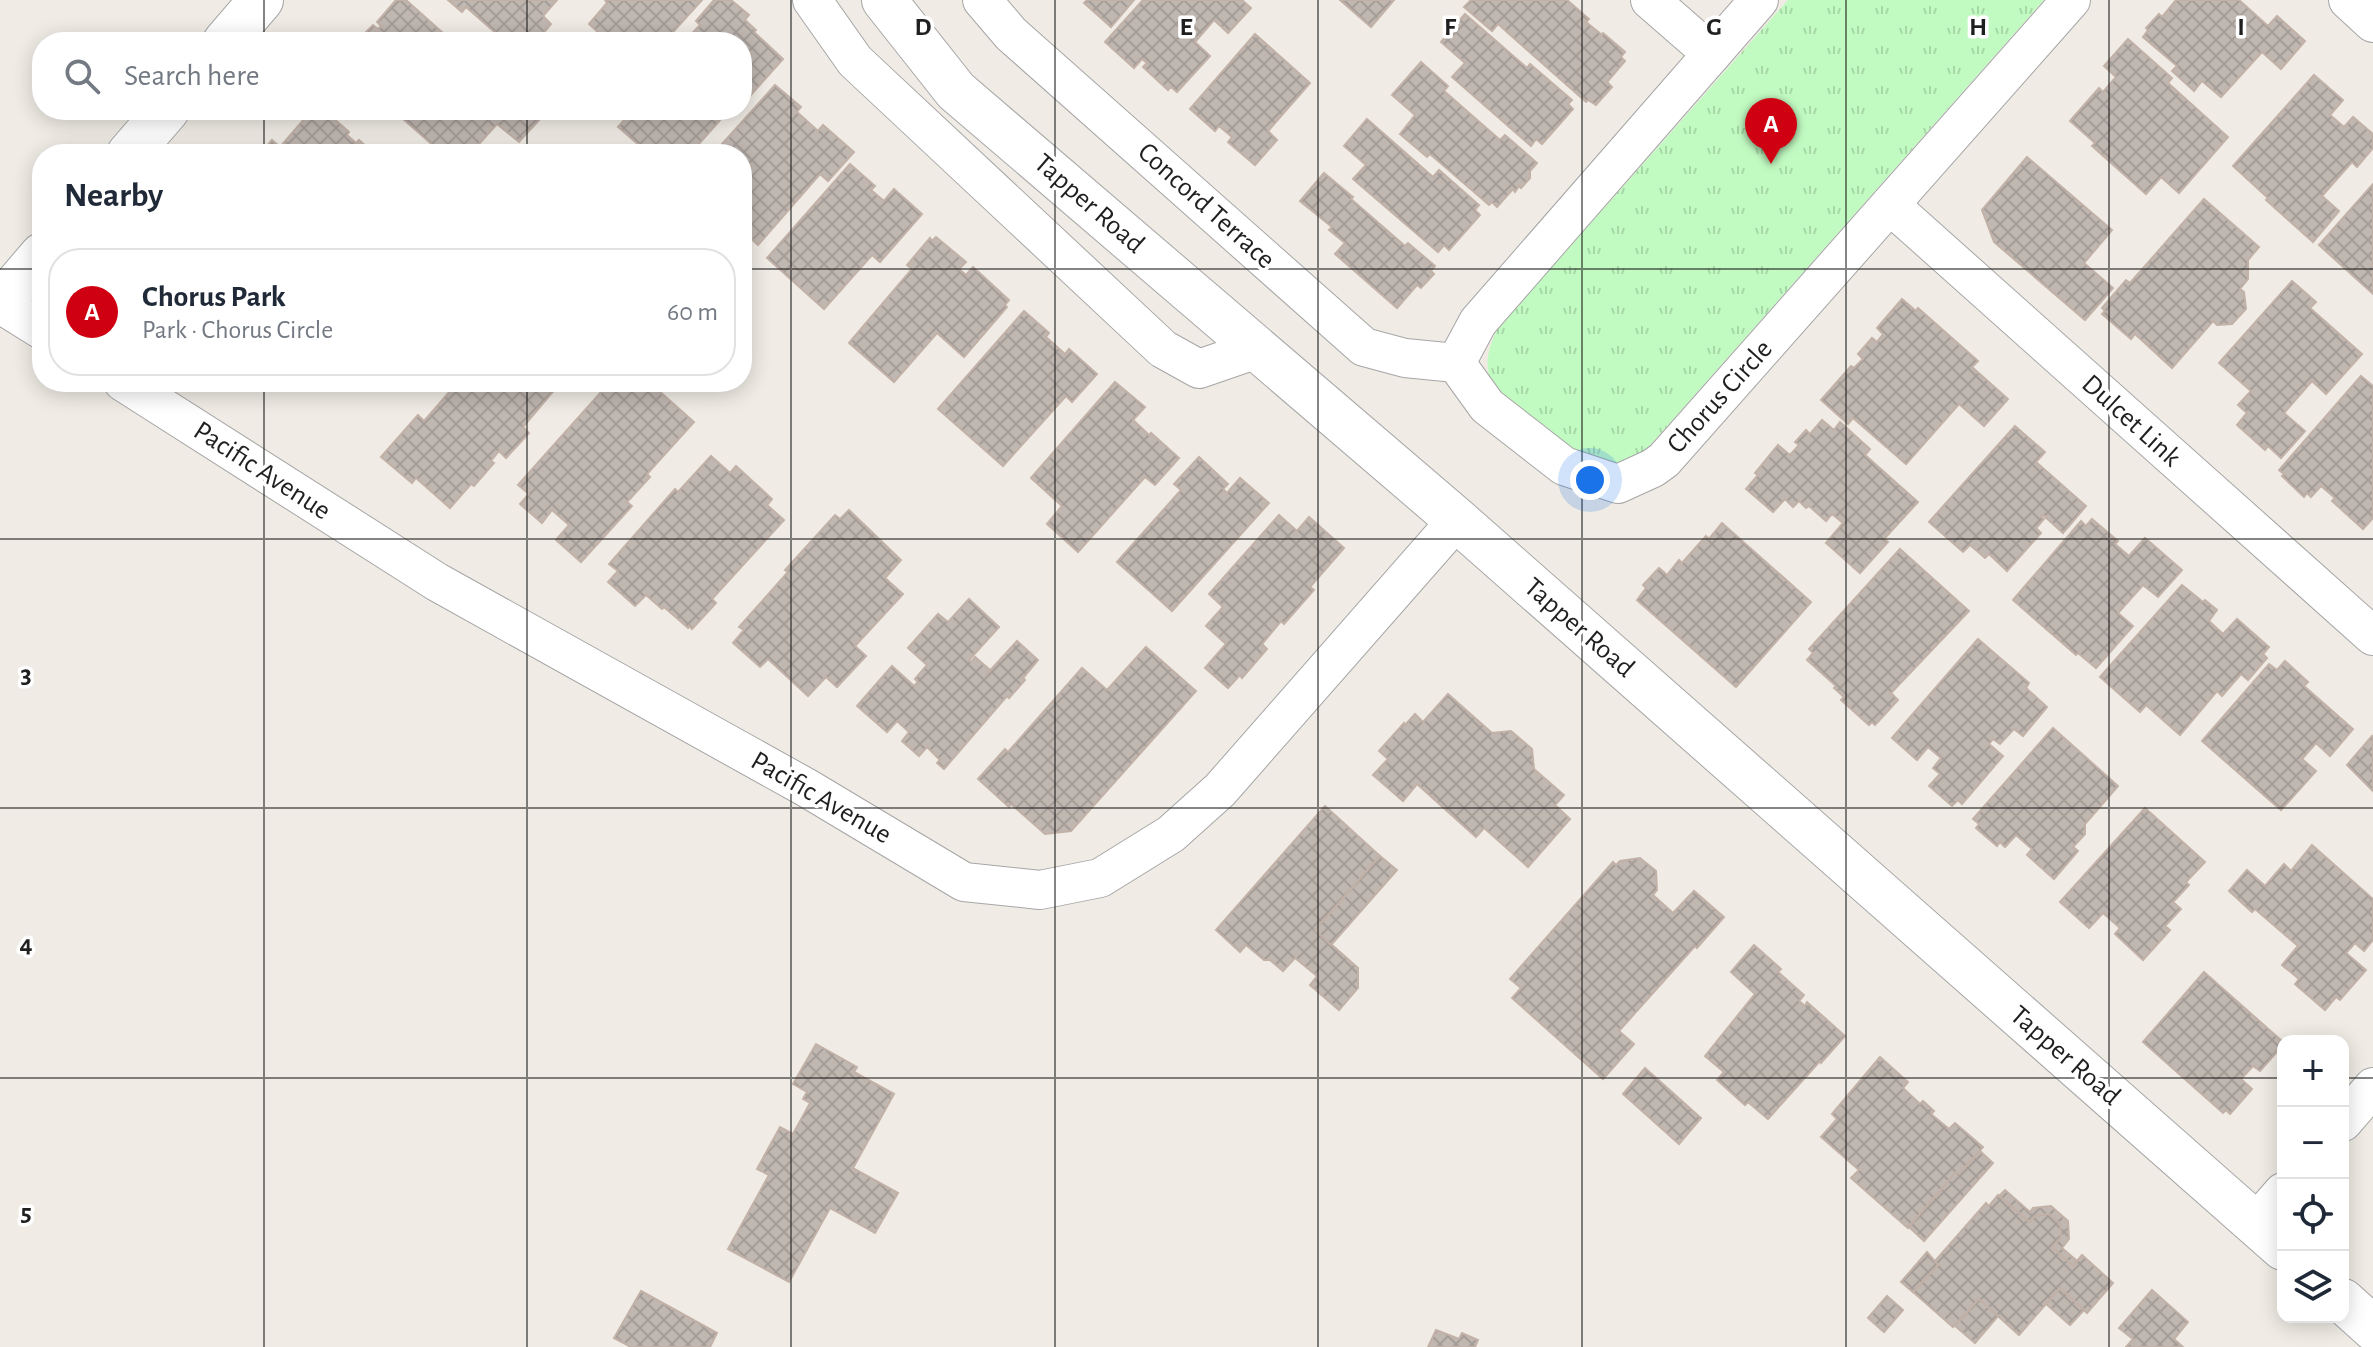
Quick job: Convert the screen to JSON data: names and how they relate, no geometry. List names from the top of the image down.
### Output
{
  "streets": {
    "street": [
      "Tapper Road",
      "Concord Terrace",
      "Chorus Circle",
      "Dulcet Link",
      "Pacific Avenue"
    ]
  },
  "crossings": [
    ["Tapper Road", "Pacific Avenue"],
    ["Concord Terrace", "Chorus Circle"],
    ["Chorus Circle", "Dulcet Link"]
  ],
  "page": {
    "search": "Search here",
    "pins": "A",
    "heading": "Nearby",
    "list": [
      {
        "mark": "A",
        "name": "Chorus Park",
        "note": "Park · Chorus Circle",
        "value": "60 m"
      }
    ],
    "map_buttons": ["+", "−"]
  },
  "grid": {
    "columns": [
      "D",
      "E",
      "F",
      "G",
      "H",
      "I"
    ],
    "rows": ["3", "4", "5"]
  }
}
